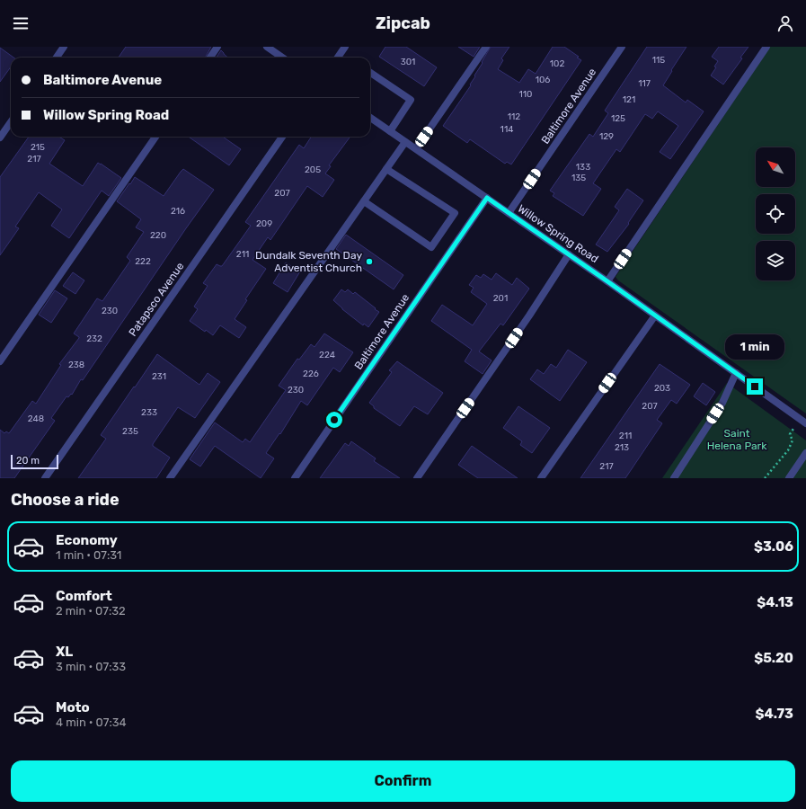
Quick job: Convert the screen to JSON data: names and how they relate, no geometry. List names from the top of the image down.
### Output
{
  "streets": {
    "street": ["Baltimore Avenue", "Willow Spring Road", "Patapsco Avenue"]
  },
  "crossings": [
    ["Baltimore Avenue", "Willow Spring Road"]
  ],
  "parks": ["Saint Helena Park"],
  "places": ["Dundalk Seventh Day Adventist Church"],
  "house_numbers": [
    "115",
    "301",
    "102",
    "106",
    "117",
    "110",
    "121",
    "112",
    "125",
    "114",
    "129",
    "215",
    "217",
    "133",
    "205",
    "135",
    "207",
    "216",
    "209",
    "220",
    "211",
    "222",
    "201",
    "230",
    "232",
    "224",
    "238",
    "226",
    "231",
    "203",
    "230",
    "207",
    "233",
    "248",
    "235",
    "211",
    "213",
    "217"
  ],
  "scale_bar": "20 m",
  "north": "top left",
  "page": {
    "header": "Zipcab",
    "banner": ["Baltimore Avenue", "Willow Spring Road"],
    "bubble": "1 min",
    "scale": "20 m",
    "heading": "Choose a ride",
    "list": [
      {
        "name": "Economy",
        "note": "1 min · 07:31",
        "value": "$3.06"
      },
      {
        "name": "Comfort",
        "note": "2 min · 07:32",
        "value": "$4.13"
      },
      {
        "name": "XL",
        "note": "3 min · 07:33",
        "value": "$5.20"
      },
      {
        "name": "Moto",
        "note": "4 min · 07:34",
        "value": "$4.73"
      }
    ],
    "buttons": "Confirm"
  }
}
